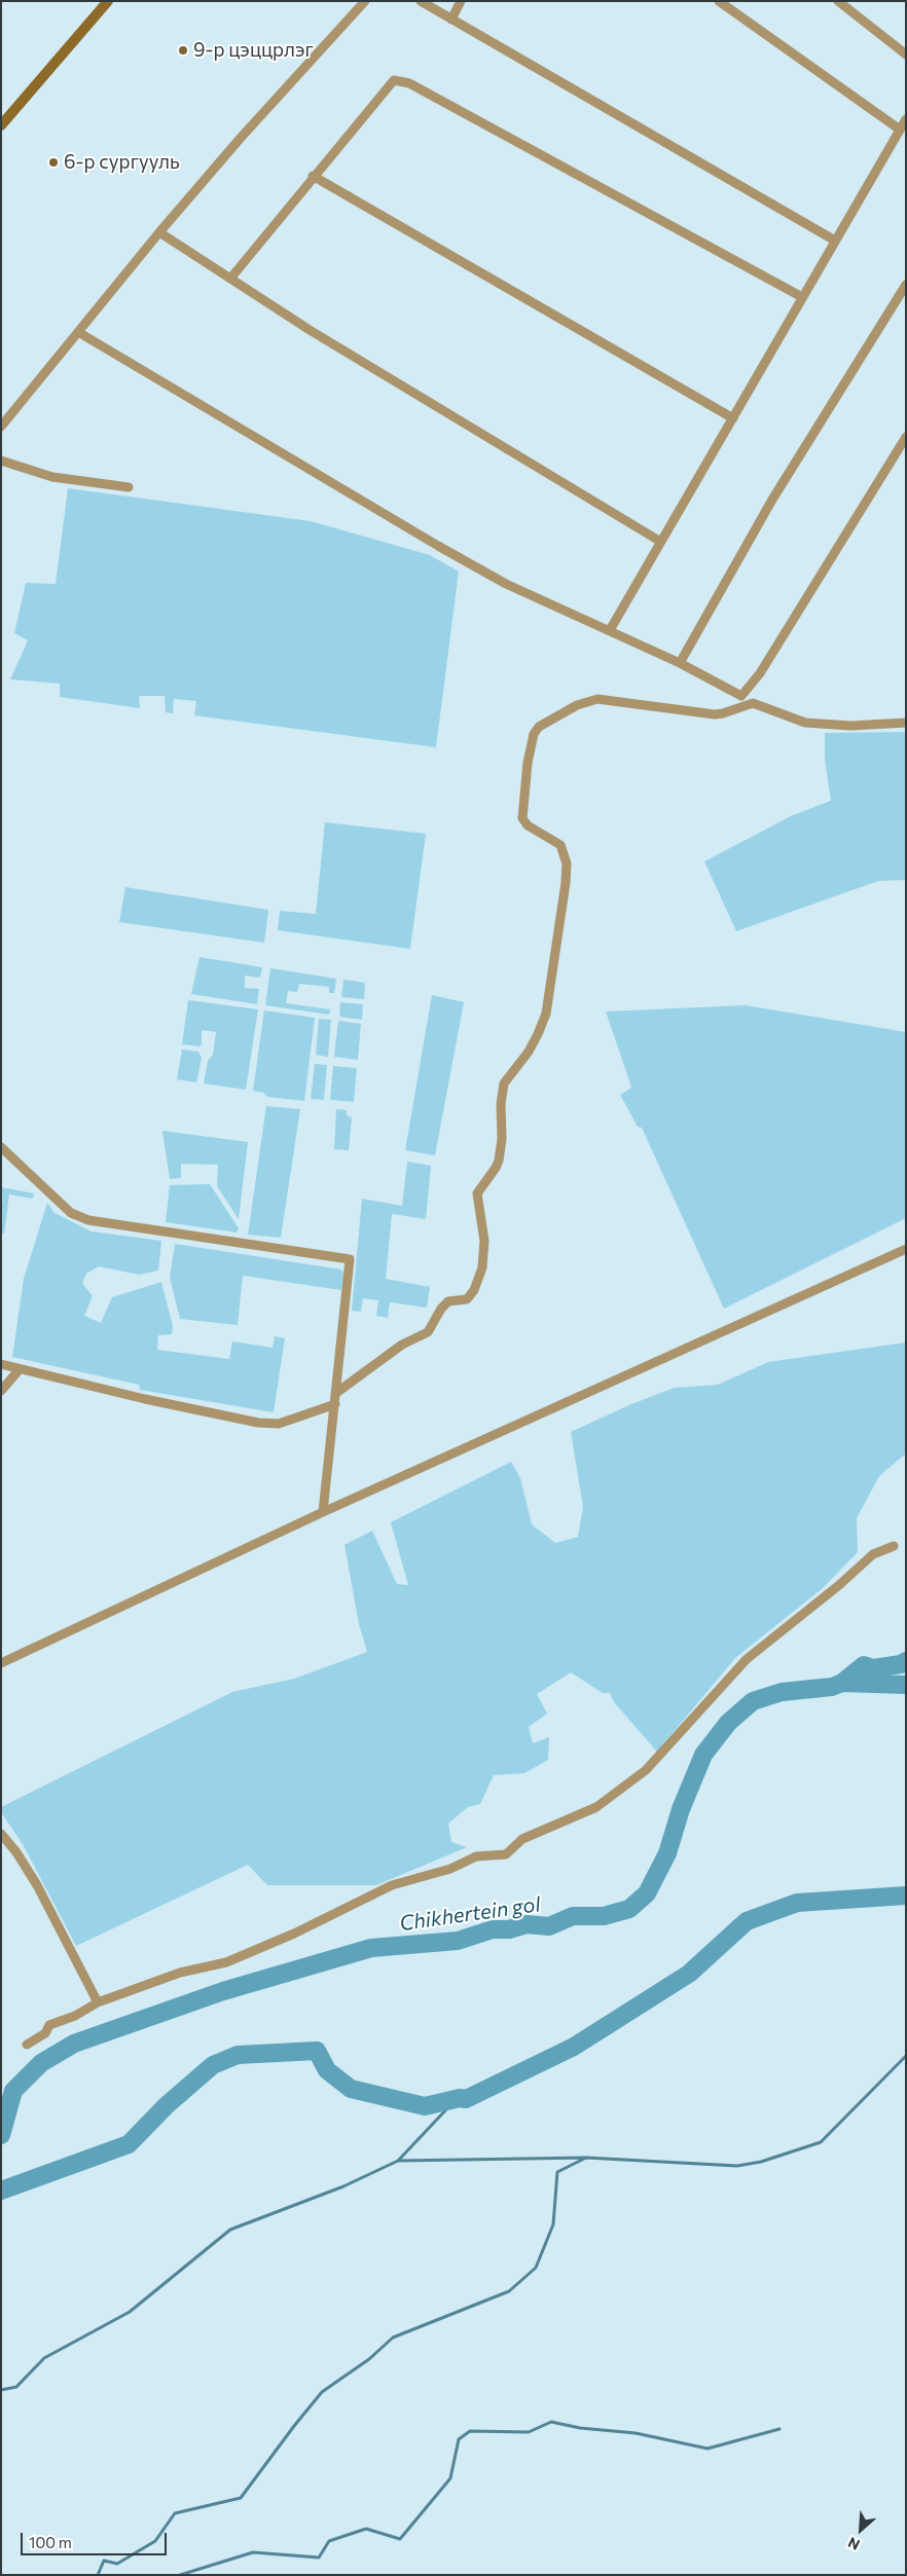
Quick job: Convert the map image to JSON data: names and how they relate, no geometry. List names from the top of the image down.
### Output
{
  "water": ["Chikhertein gol"],
  "places": ["9-р цэццрлэг", "6-р сургууль"],
  "scale_bar": "100 m",
  "north": "bottom left"
}
